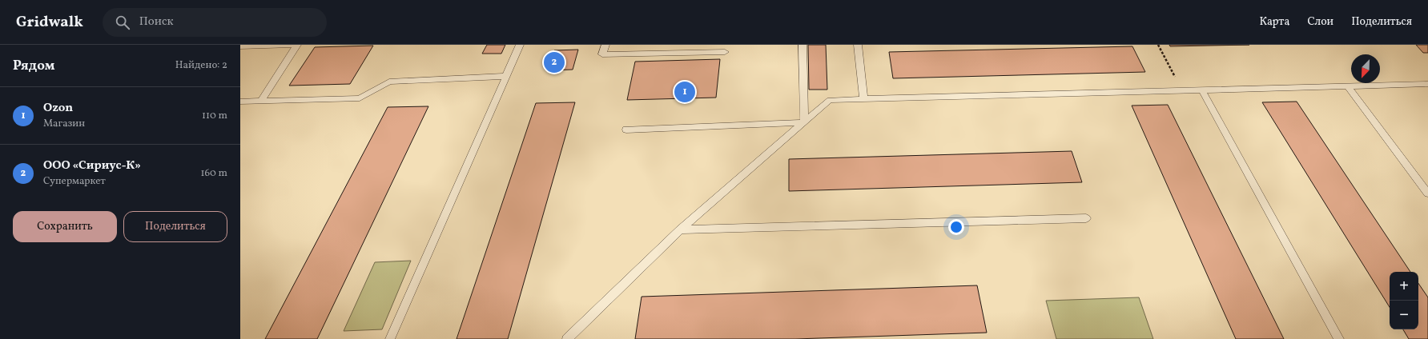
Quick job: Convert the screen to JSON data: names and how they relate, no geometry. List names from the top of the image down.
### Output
{
  "north": "bottom left",
  "page": {
    "header": "Gridwalk",
    "search": "Поиск",
    "nav": ["Карта", "Слои", "Поделиться"],
    "heading": ["Рядом", "Найдено: 2"],
    "pins": ["2", "1"],
    "list": [
      {
        "mark": "1",
        "name": "Ozon",
        "note": "Магазин",
        "value": "110 m"
      },
      {
        "mark": "2",
        "name": "ООО «Сириус-К»",
        "note": "Супермаркет",
        "value": "160 m"
      }
    ],
    "buttons": ["Сохранить", "Поделиться"],
    "map_buttons": ["+", "−"]
  }
}
